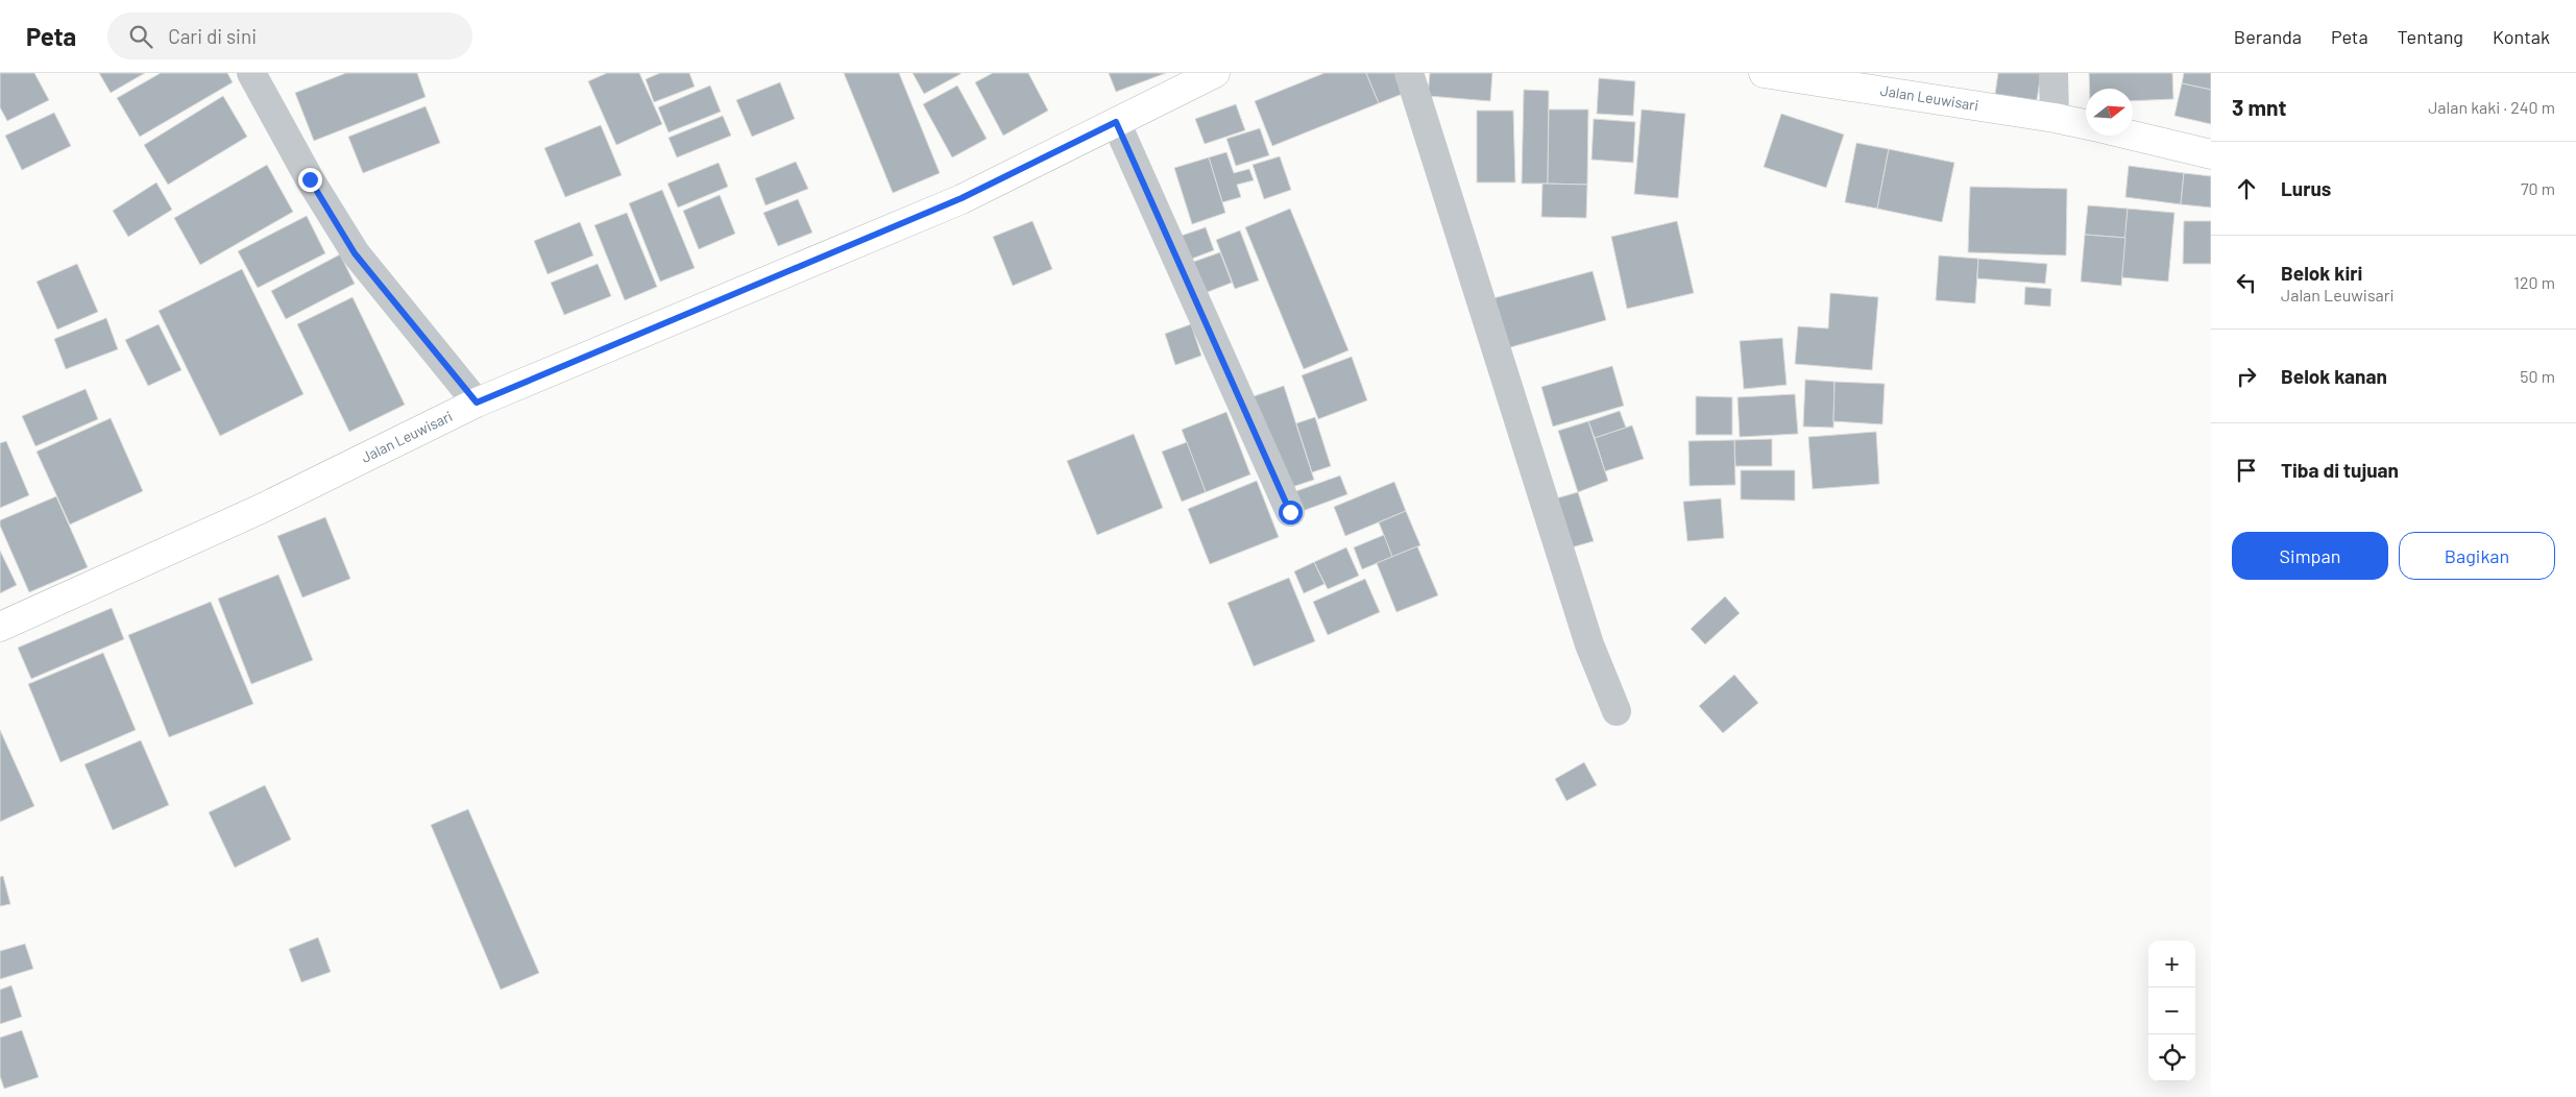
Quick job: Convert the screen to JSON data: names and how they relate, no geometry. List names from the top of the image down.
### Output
{
  "streets": {
    "main road": ["Jalan Leuwisari"]
  },
  "north": "right",
  "page": {
    "header": "Peta",
    "search": "Cari di sini",
    "nav": [
      "Beranda",
      "Peta",
      "Tentang",
      "Kontak"
    ],
    "heading": ["3 mnt", "Jalan kaki · 240 m"],
    "list": [
      ["Lurus", "70 m"],
      ["Belok kiri", "Jalan Leuwisari", "120 m"],
      ["Belok kanan", "50 m"],
      "Tiba di tujuan"
    ],
    "buttons": ["Simpan", "Bagikan"],
    "map_buttons": ["+", "−"]
  }
}
